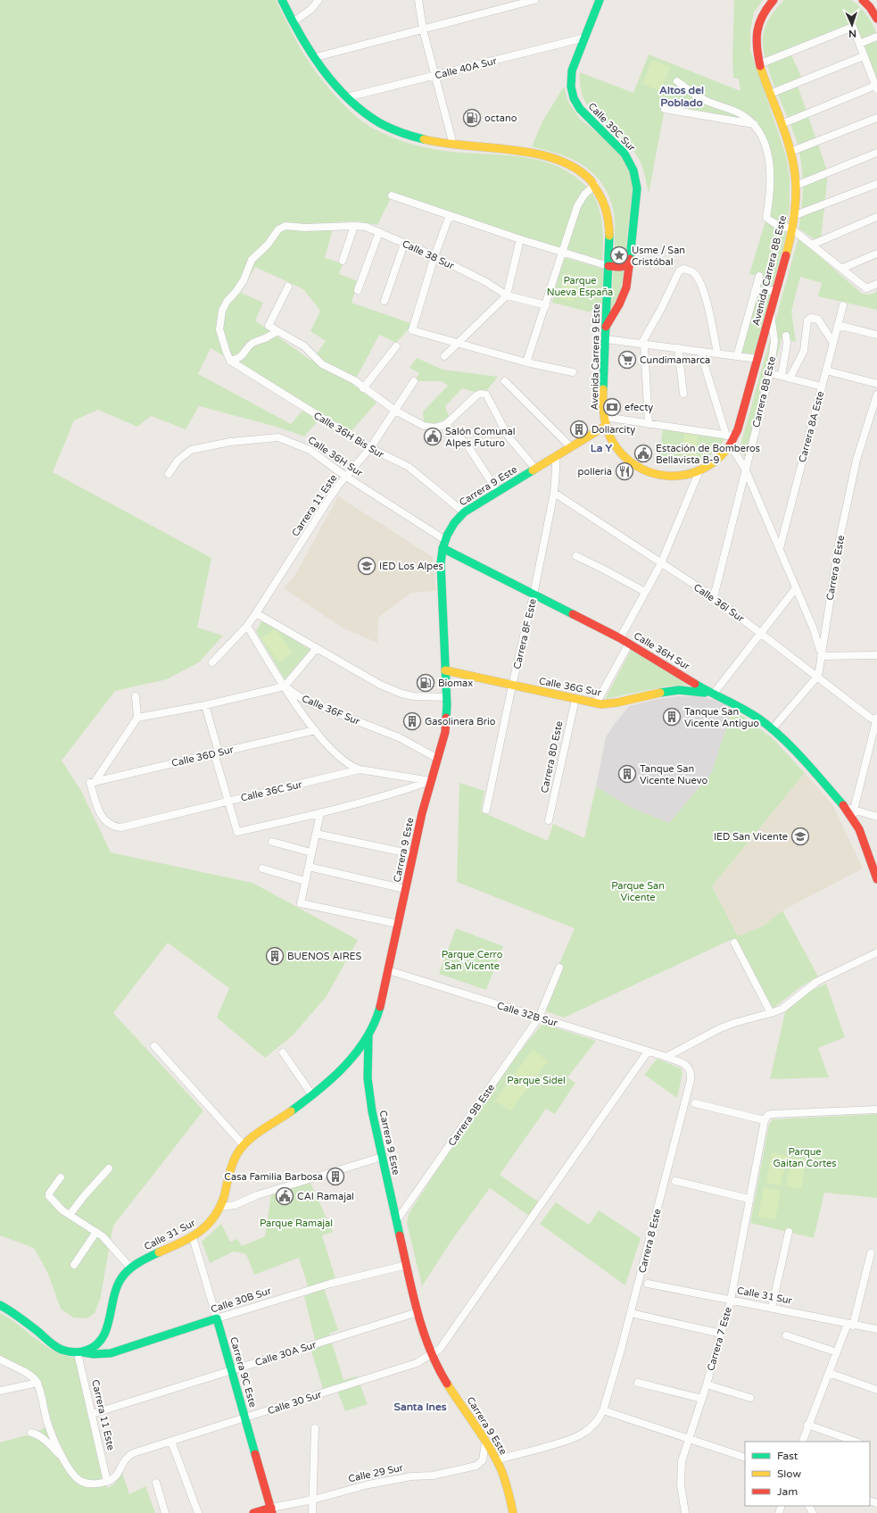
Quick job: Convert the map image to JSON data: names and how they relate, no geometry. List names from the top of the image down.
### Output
{
  "streets": {
    "main road": [
      "Calle 39C Sur",
      "Avenida Carrera 8B Este",
      "Avenida Carrera 9 Este",
      "Calle 36H Sur",
      "Carrera 9 Este",
      "Calle 36G Sur",
      "Calle 31 Sur",
      "Calle 30B Sur",
      "Carrera 9C Este",
      "Calle 29 Sur"
    ],
    "street": [
      "Calle 40A Sur",
      "Calle 38 Sur",
      "Carrera 8B Este",
      "Carrera 8A Este",
      "Calle 36H Bis Sur",
      "Carrera 11 Este",
      "Carrera 8 Este",
      "Calle 36I Sur",
      "Carrera 8F Este",
      "Calle 36F Sur",
      "Calle 36D Sur",
      "Carrera 8D Este",
      "Calle 36C Sur",
      "Calle 32B Sur",
      "Carrera 9B Este",
      "Carrera 7 Este",
      "Calle 30A Sur",
      "Calle 30 Sur"
    ]
  },
  "crossings": [
    ["Calle 40A Sur", "Calle 39C Sur"],
    ["Calle 38 Sur", "Calle 36H Bis Sur"],
    ["Avenida Carrera 8B Este", "Avenida Carrera 9 Este"],
    ["Avenida Carrera 8B Este", "Carrera 8B Este"],
    ["Avenida Carrera 9 Este", "Carrera 9 Este"],
    ["Carrera 8B Este", "Calle 36I Sur"],
    ["Calle 36H Bis Sur", "Carrera 9 Este"],
    ["Calle 36H Bis Sur", "Carrera 11 Este"],
    ["Calle 36H Sur", "Carrera 9 Este"],
    ["Calle 36H Sur", "Carrera 11 Este"],
    ["Calle 36H Sur", "Carrera 8F Este"],
    ["Calle 36H Sur", "Calle 36G Sur"],
    ["Carrera 9 Este", "Carrera 8 Este"],
    ["Carrera 9 Este", "Carrera 8F Este"],
    ["Carrera 9 Este", "Calle 36G Sur"],
    ["Carrera 9 Este", "Calle 36F Sur"],
    ["Carrera 9 Este", "Calle 36C Sur"],
    ["Carrera 9 Este", "Calle 32B Sur"],
    ["Carrera 9 Este", "Carrera 9B Este"],
    ["Carrera 9 Este", "Calle 31 Sur"],
    ["Carrera 9 Este", "Calle 30B Sur"],
    ["Carrera 9 Este", "Calle 30A Sur"],
    ["Carrera 9 Este", "Calle 30 Sur"],
    ["Carrera 9 Este", "Calle 29 Sur"],
    ["Carrera 11 Este", "Calle 31 Sur"],
    ["Carrera 11 Este", "Calle 30B Sur"],
    ["Carrera 11 Este", "Calle 30A Sur"],
    ["Carrera 11 Este", "Calle 30 Sur"],
    ["Carrera 8 Este", "Calle 36I Sur"],
    ["Carrera 8 Este", "Calle 32B Sur"],
    ["Calle 36I Sur", "Carrera 8F Este"],
    ["Carrera 8F Este", "Calle 36G Sur"],
    ["Calle 36G Sur", "Carrera 8D Este"],
    ["Calle 36D Sur", "Calle 36C Sur"],
    ["Calle 32B Sur", "Carrera 9B Este"],
    ["Calle 31 Sur", "Calle 30B Sur"],
    ["Calle 31 Sur", "Carrera 7 Este"],
    ["Calle 31 Sur", "Carrera 9C Este"],
    ["Calle 30B Sur", "Carrera 9C Este"],
    ["Calle 30A Sur", "Carrera 9C Este"],
    ["Carrera 9C Este", "Calle 30 Sur"],
    ["Carrera 9C Este", "Calle 29 Sur"]
  ],
  "districts": ["Altos del Poblado", "La Y", "Santa Ines"],
  "parks": [
    "Parque Nueva España",
    "Parque San Vicente",
    "Parque Cerro San Vicente",
    "Parque Sidel",
    "Parque Gaitan Cortes",
    "Parque Ramajal"
  ],
  "places": {
    "fuel station": ["octano", "Biomax"],
    "place": ["Usme / San Cristóbal"],
    "supermarket": ["Cundimamarca"],
    "bank": ["efecty"],
    "building": [
      "Dollarcity",
      "Tanque San Vicente Antiguo",
      "Gasolinera Brio",
      "Tanque San Vicente Nuevo",
      "BUENOS AIRES",
      "Casa Familia Barbosa"
    ],
    "public building": ["Salón Comunal Alpes Futuro", "Estación de Bomberos Bellavista B-9", "CAI Ramajal"],
    "restaurant": ["polleria"],
    "school or university": ["IED Los Alpes", "IED San Vicente"]
  },
  "legend": ["Fast", "Slow", "Jam"],
  "north": "bottom"
}
